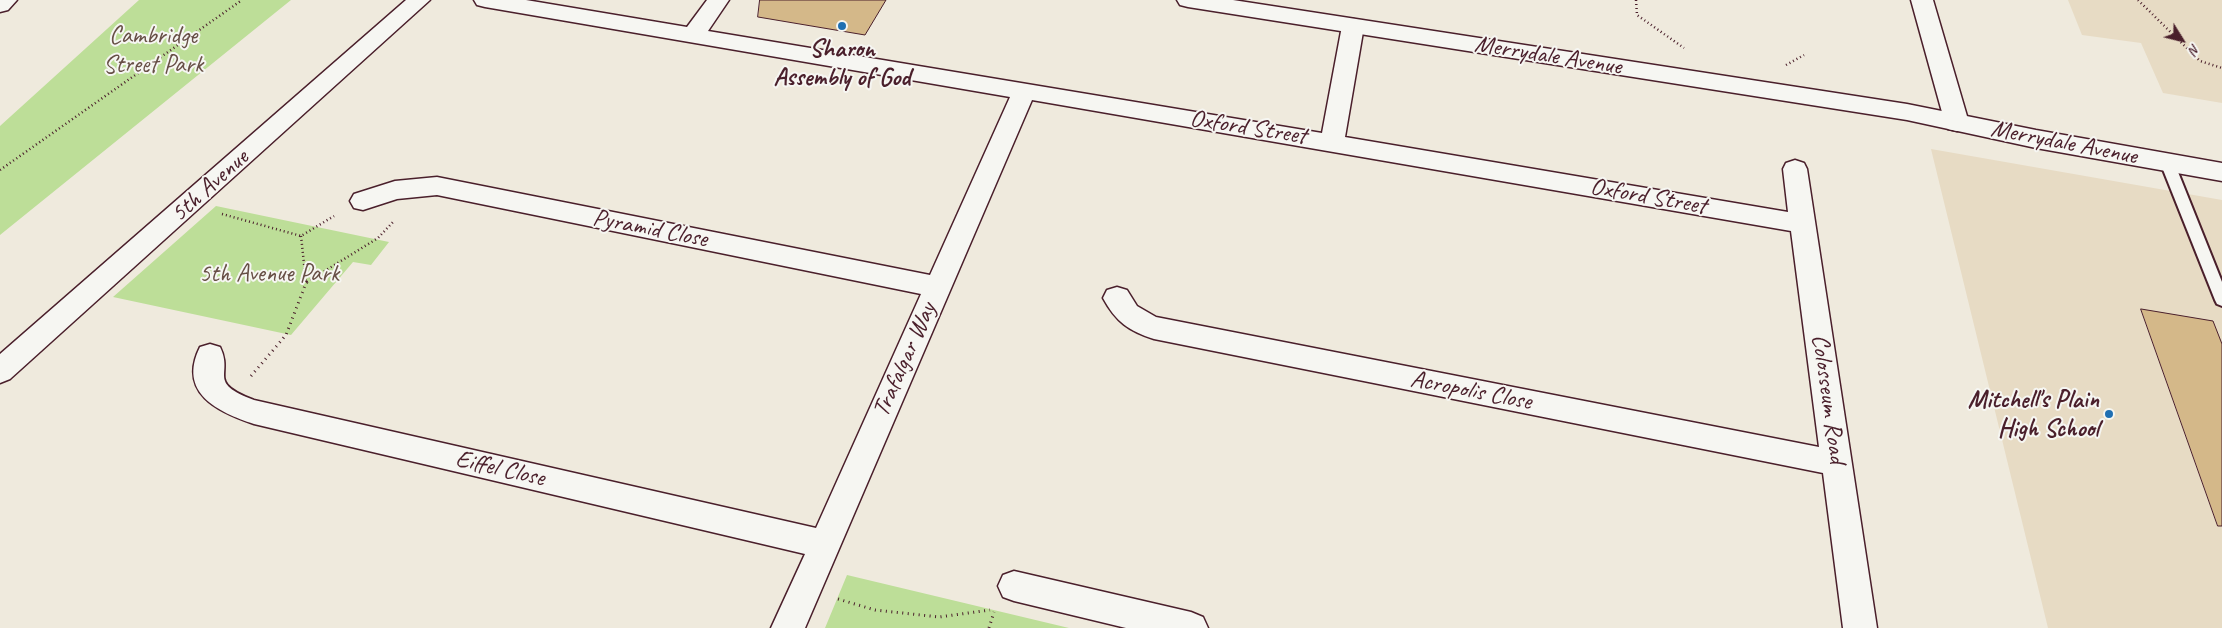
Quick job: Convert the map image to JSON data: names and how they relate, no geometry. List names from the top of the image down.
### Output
{
  "streets": {
    "street": [
      "Merrydale Avenue",
      "Oxford Street",
      "5th Avenue",
      "Pyramid Close",
      "Trafalgar Way",
      "Acropolis Close",
      "Colosseum Road",
      "Eiffel Close"
    ]
  },
  "crossings": [
    ["Oxford Street", "Trafalgar Way"],
    ["Oxford Street", "Colosseum Road"],
    ["Pyramid Close", "Trafalgar Way"],
    ["Trafalgar Way", "Eiffel Close"],
    ["Acropolis Close", "Colosseum Road"]
  ],
  "parks": ["Cambridge Street Park", "5th Avenue Park"],
  "places": ["Sharon Assembly of God", "Mitchell's Plain High School"],
  "north": "bottom right"
}
